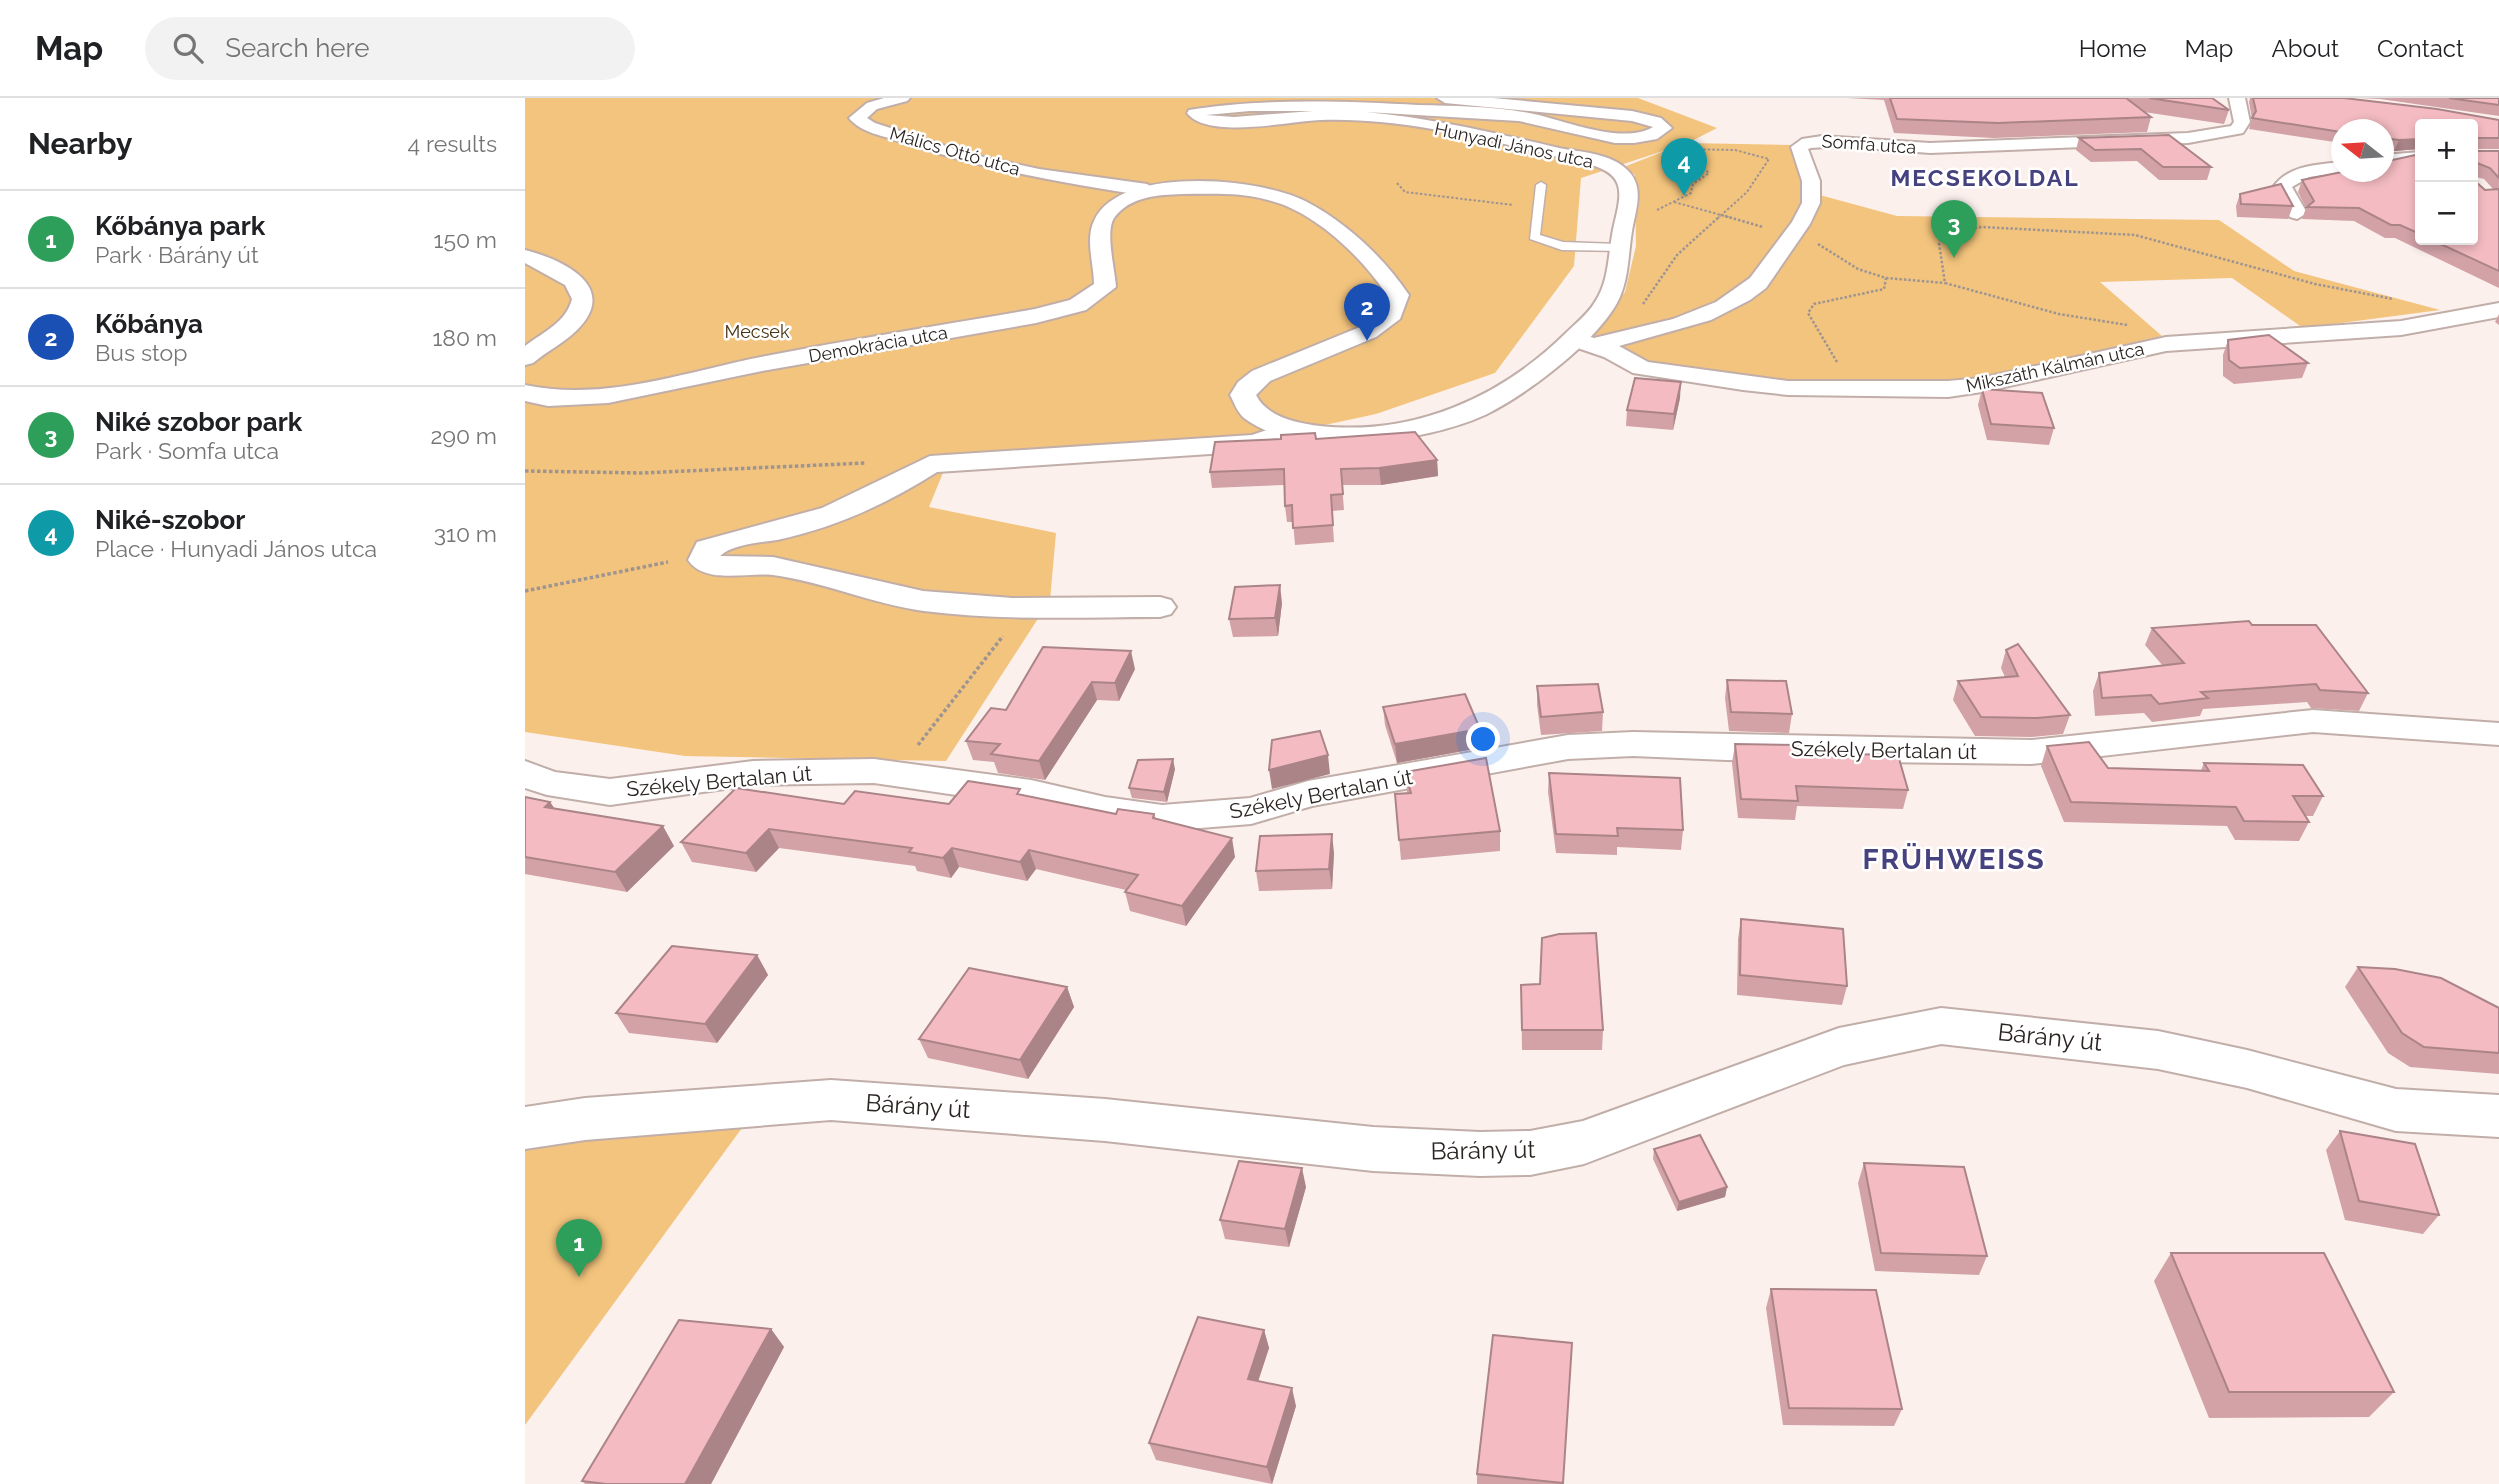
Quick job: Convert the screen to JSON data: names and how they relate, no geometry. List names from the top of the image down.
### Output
{
  "streets": {
    "street": [
      "Somfa utca",
      "Hunyadi János utca",
      "Málics Ottó utca",
      "Demokrácia utca",
      "Mikszáth Kálmán utca",
      "Székely Bertalan út",
      "Bárány út"
    ]
  },
  "crossings": [
    ["Somfa utca", "Hunyadi János utca"],
    ["Somfa utca", "Mikszáth Kálmán utca"],
    ["Hunyadi János utca", "Málics Ottó utca"],
    ["Hunyadi János utca", "Demokrácia utca"],
    ["Hunyadi János utca", "Mikszáth Kálmán utca"],
    ["Málics Ottó utca", "Demokrácia utca"]
  ],
  "districts": ["MECSEKOLDAL", "FRÜHWEISS"],
  "parks": ["Mecsek"],
  "north": "left",
  "page": {
    "header": "Map",
    "search": "Search here",
    "nav": [
      "Home",
      "Map",
      "About",
      "Contact"
    ],
    "heading": ["Nearby", "4 results"],
    "map_buttons": ["+", "−"],
    "pins": [
      "4",
      "3",
      "2",
      "1"
    ],
    "list": [
      {
        "mark": "1",
        "name": "Kőbánya park",
        "note": "Park · Bárány út",
        "value": "150 m"
      },
      {
        "mark": "2",
        "name": "Kőbánya",
        "note": "Bus stop",
        "value": "180 m"
      },
      {
        "mark": "3",
        "name": "Niké szobor park",
        "note": "Park · Somfa utca",
        "value": "290 m"
      },
      {
        "mark": "4",
        "name": "Niké-szobor",
        "note": "Place · Hunyadi János utca",
        "value": "310 m"
      }
    ]
  }
}
